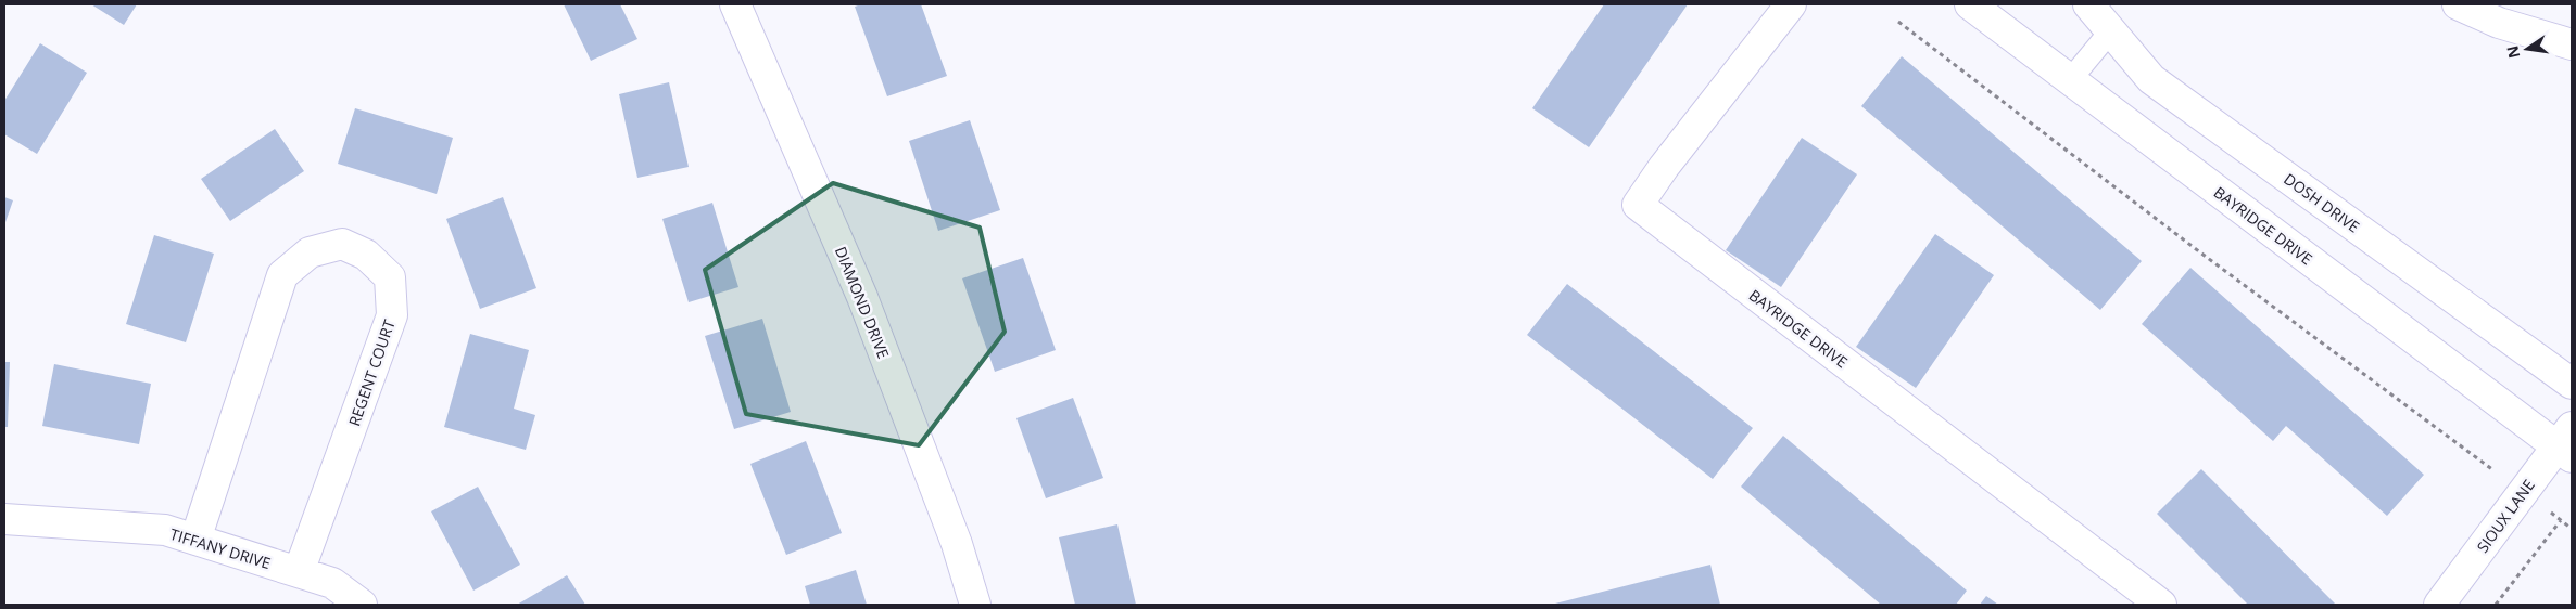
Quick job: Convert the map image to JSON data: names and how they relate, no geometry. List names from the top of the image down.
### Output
{
  "streets": {
    "street": [
      "DOSH DRIVE",
      "BAYRIDGE DRIVE",
      "DIAMOND DRIVE",
      "REGENT COURT",
      "SIOUX LANE",
      "TIFFANY DRIVE"
    ]
  },
  "crossings": [
    ["BAYRIDGE DRIVE", "SIOUX LANE"],
    ["REGENT COURT", "TIFFANY DRIVE"]
  ],
  "north": "left"
}
